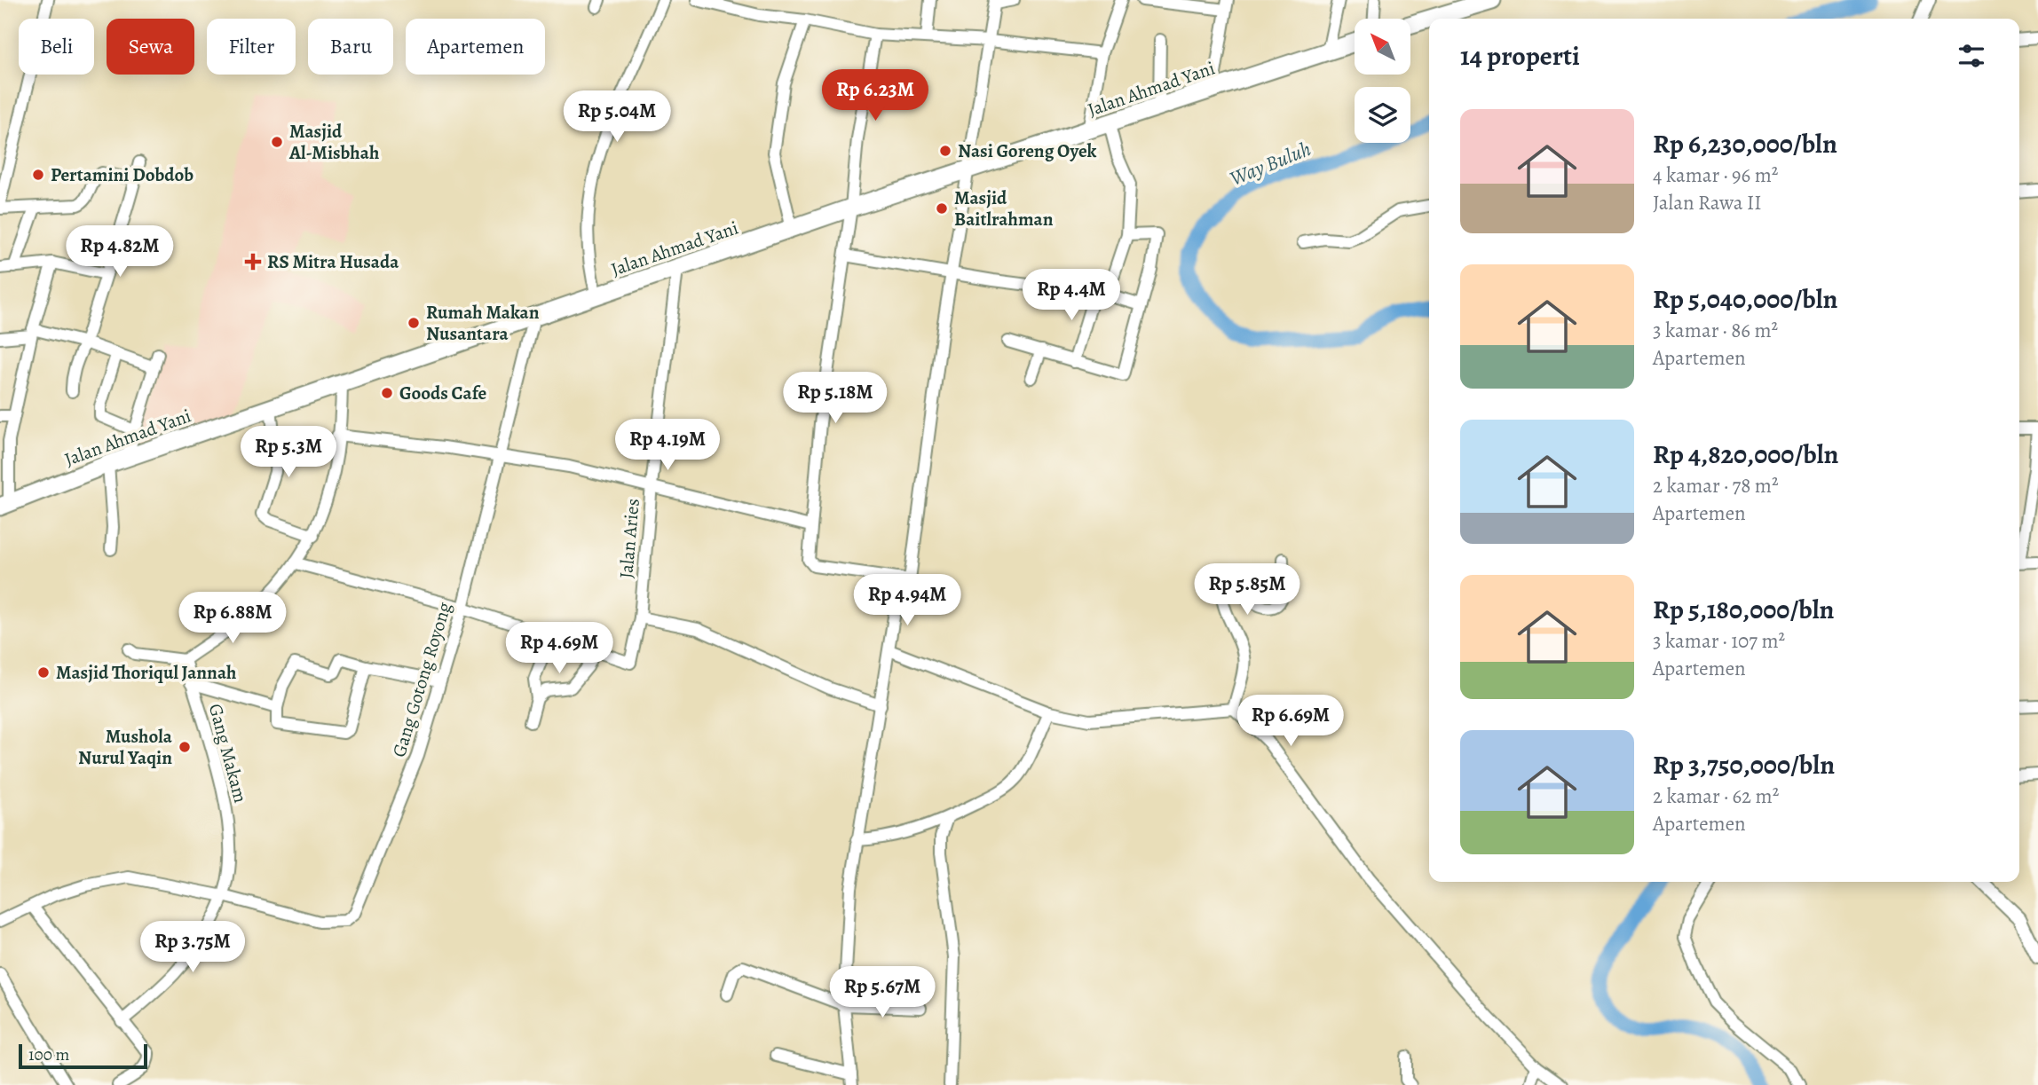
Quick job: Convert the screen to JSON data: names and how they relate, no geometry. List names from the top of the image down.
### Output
{
  "streets": {
    "highway": ["Jalan Ahmad Yani"],
    "street": ["Jalan Aries", "Gang Gotong Royong", "Gang Makam"]
  },
  "crossings": [
    ["Jalan Ahmad Yani", "Jalan Aries"],
    ["Jalan Ahmad Yani", "Gang Gotong Royong"],
    ["Gang Gotong Royong", "Gang Makam"]
  ],
  "water": ["Way Buluh"],
  "places": {
    "other": [
      "Masjid Al-Misbhah",
      "Nasi Goreng Oyek",
      "Pertamini Dobdob",
      "Masjid Baitlrahman",
      "Rumah Makan Nusantara",
      "Goods Cafe",
      "Masjid Thoriqul Jannah",
      "Mushola Nurul Yaqin"
    ],
    "health": ["RS Mitra Husada"]
  },
  "scale_bar": "100 m",
  "north": "top left",
  "page": {
    "chip": [
      "Beli",
      "Sewa",
      "Filter",
      "Baru",
      "Apartemen"
    ],
    "heading": "14 properti",
    "price": [
      "Rp 6.23M",
      "Rp 5.04M",
      "Rp 4.82M",
      "Rp 4.4M",
      "Rp 5.18M",
      "Rp 4.19M",
      "Rp 5.3M",
      "Rp 5.85M",
      "Rp 4.94M",
      "Rp 6.88M",
      "Rp 4.69M",
      "Rp 6.69M",
      "Rp 3.75M",
      "Rp 5.67M"
    ],
    "list": [
      {
        "name": "Rp 6,230,000/bln",
        "note": "4 kamar · 96 m² · Jalan Rawa II"
      },
      {
        "name": "Rp 5,040,000/bln",
        "note": "3 kamar · 86 m² · Apartemen"
      },
      {
        "name": "Rp 4,820,000/bln",
        "note": "2 kamar · 78 m² · Apartemen"
      },
      {
        "name": "Rp 5,180,000/bln",
        "note": "3 kamar · 107 m² · Apartemen"
      },
      {
        "name": "Rp 3,750,000/bln",
        "note": "2 kamar · 62 m² · Apartemen"
      }
    ],
    "scale": "100 m"
  }
}
